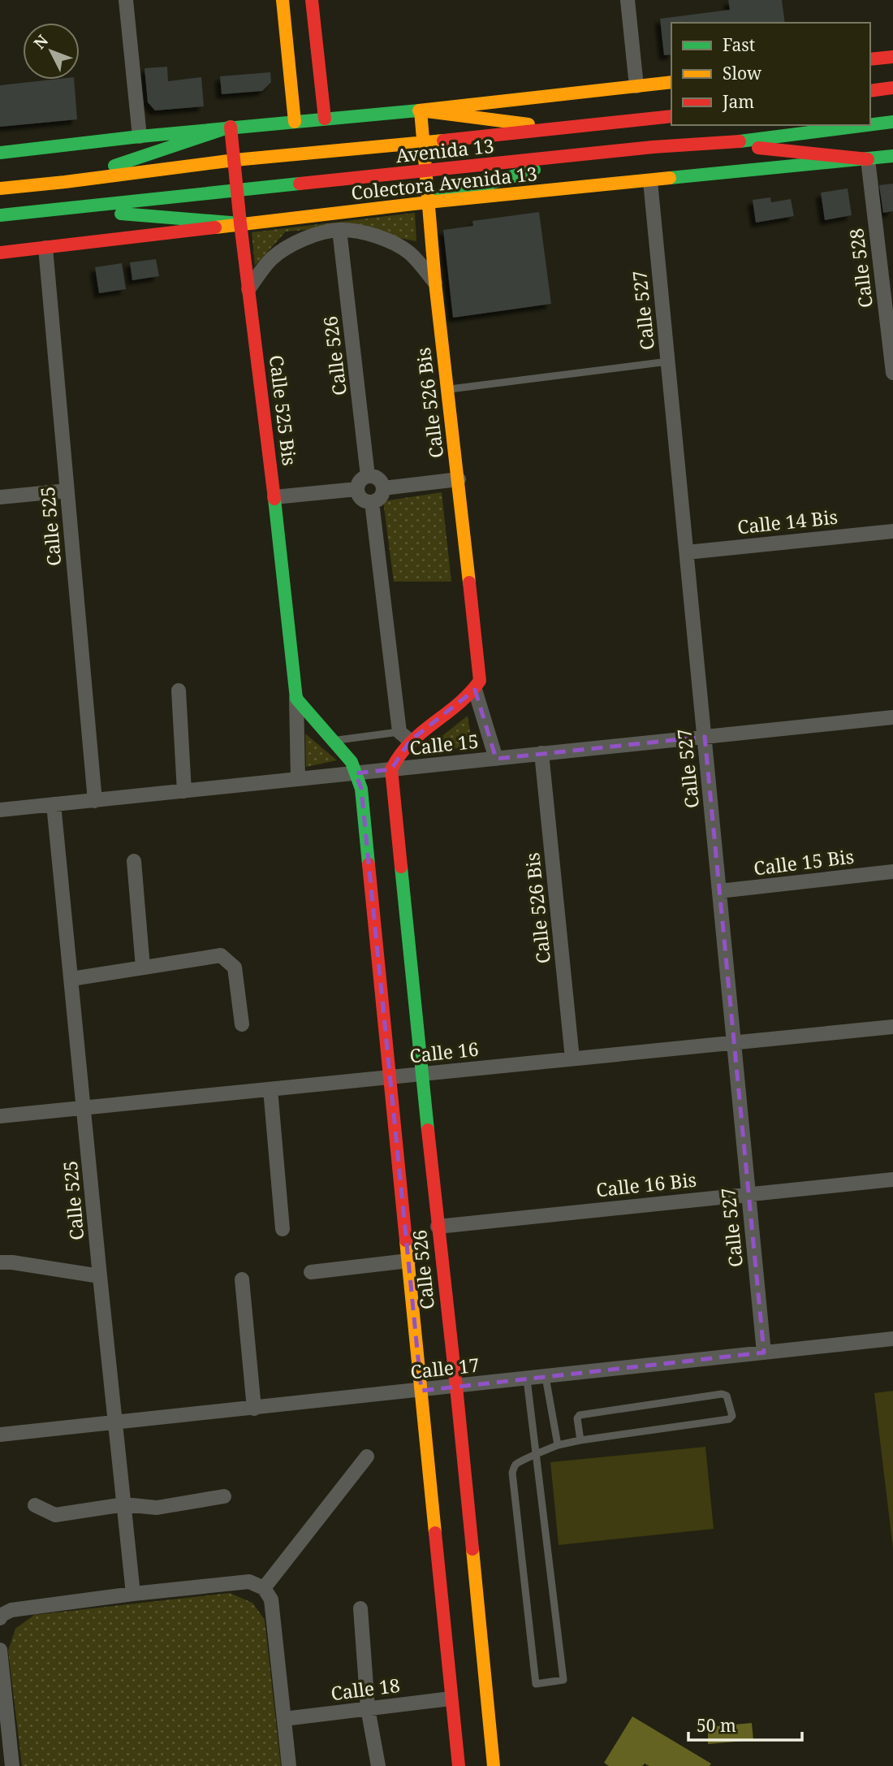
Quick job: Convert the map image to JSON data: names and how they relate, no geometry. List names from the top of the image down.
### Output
{
  "streets": {
    "main road": [
      "Avenida 13",
      "Colectora Avenida 13",
      "Calle 526",
      "Calle 526 Bis",
      "Calle 525 Bis"
    ],
    "street": [
      "Calle 528",
      "Calle 527",
      "Calle 14 Bis",
      "Calle 525",
      "Calle 15",
      "Calle 15 Bis",
      "Calle 16",
      "Calle 16 Bis",
      "Calle 17",
      "Calle 18"
    ]
  },
  "crossings": [
    ["Avenida 13", "Calle 526 Bis"],
    ["Avenida 13", "Calle 525 Bis"],
    ["Colectora Avenida 13", "Calle 528"],
    ["Colectora Avenida 13", "Calle 527"],
    ["Colectora Avenida 13", "Calle 526 Bis"],
    ["Colectora Avenida 13", "Calle 525 Bis"],
    ["Colectora Avenida 13", "Calle 525"],
    ["Calle 527", "Calle 14 Bis"],
    ["Calle 527", "Calle 15"],
    ["Calle 527", "Calle 15 Bis"],
    ["Calle 527", "Calle 16"],
    ["Calle 527", "Calle 16 Bis"],
    ["Calle 527", "Calle 17"],
    ["Calle 526", "Calle 15"],
    ["Calle 526", "Calle 16"],
    ["Calle 526", "Calle 16 Bis"],
    ["Calle 526", "Calle 17"],
    ["Calle 526", "Calle 18"],
    ["Calle 526 Bis", "Calle 15"],
    ["Calle 526 Bis", "Calle 16"],
    ["Calle 525 Bis", "Calle 15"],
    ["Calle 525", "Calle 15"],
    ["Calle 525", "Calle 16"],
    ["Calle 525", "Calle 17"]
  ],
  "legend": ["Fast", "Slow", "Jam"],
  "scale_bar": "50 m",
  "north": "top left"
}
